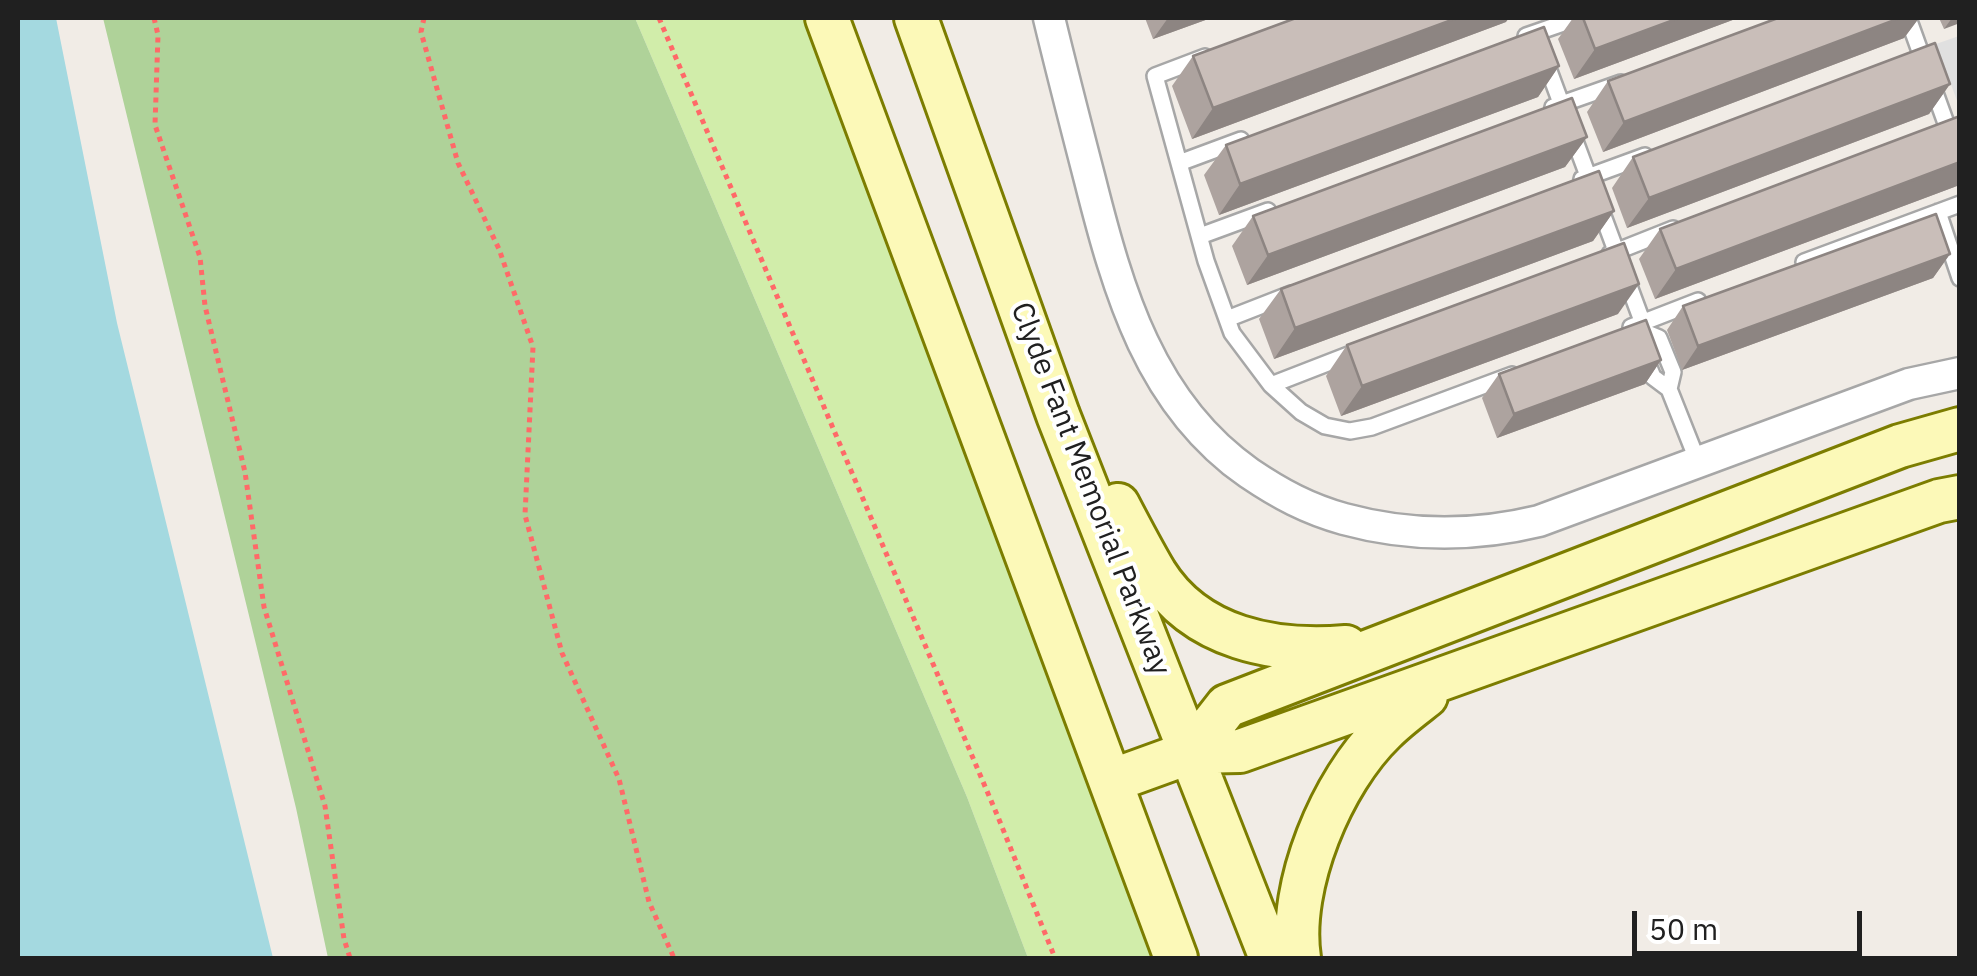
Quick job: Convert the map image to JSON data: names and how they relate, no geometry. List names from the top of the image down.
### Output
{
  "streets": {
    "main road": ["Clyde Fant Memorial Parkway"]
  },
  "scale_bar": "50 m"
}
